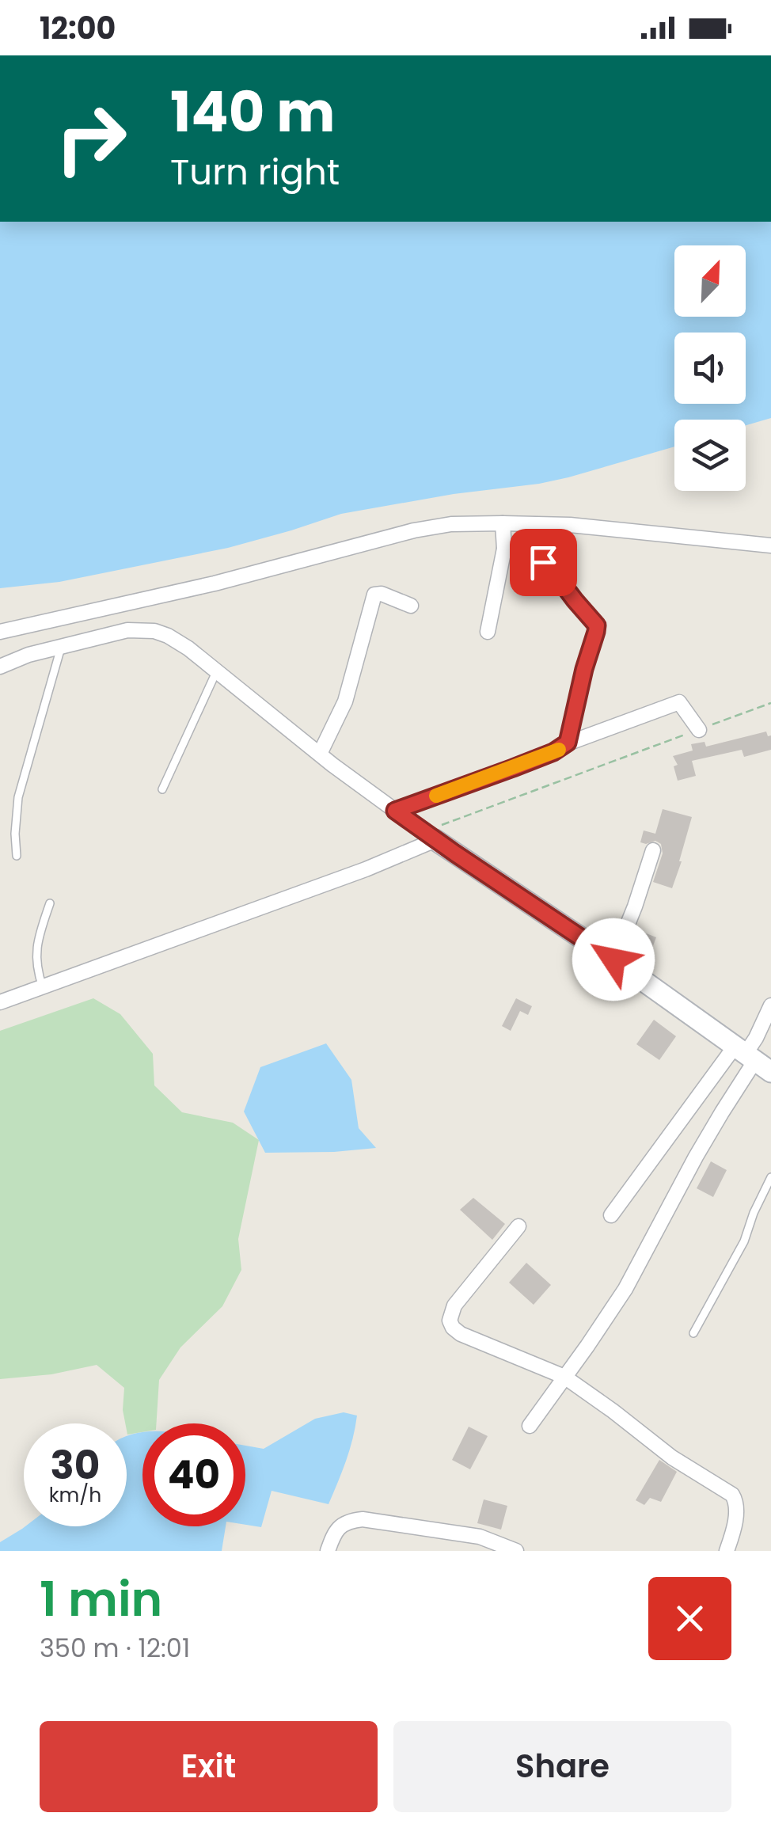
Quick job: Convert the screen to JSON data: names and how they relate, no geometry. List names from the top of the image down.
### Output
{
  "north": "top right",
  "page": {
    "status": "12:00",
    "turn": ["140 m", "Turn right"],
    "speed": "30 km/h",
    "limit": "40",
    "heading": ["1 min", "350 m · 12:01"],
    "buttons": ["Exit", "Share"]
  }
}
